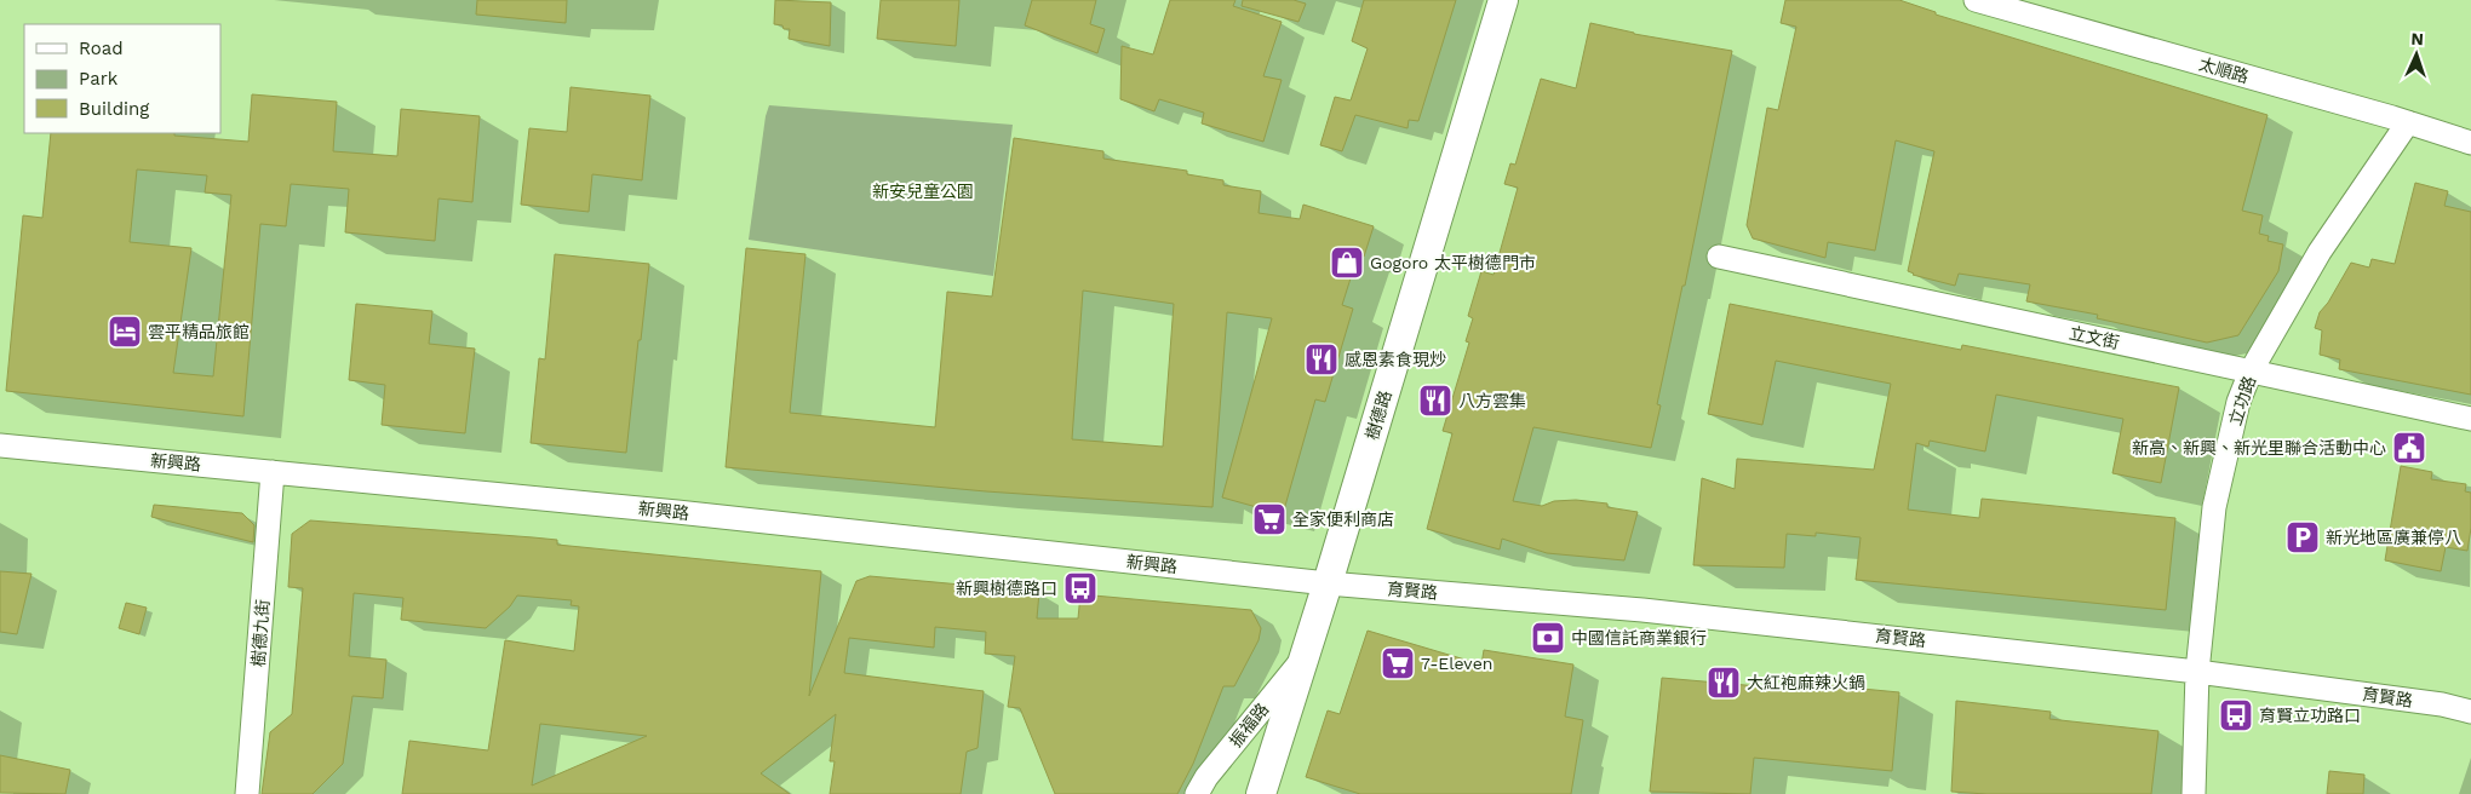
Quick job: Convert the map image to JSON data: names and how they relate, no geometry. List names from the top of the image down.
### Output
{
  "streets": {
    "street": [
      "太順路",
      "立文街",
      "立功路",
      "樹德路",
      "新興路",
      "育賢路",
      "樹德九街",
      "振福路"
    ]
  },
  "crossings": [
    ["太順路", "立功路"],
    ["立文街", "立功路"],
    ["立功路", "育賢路"],
    ["樹德路", "新興路"],
    ["樹德路", "育賢路"],
    ["樹德路", "振福路"],
    ["新興路", "育賢路"],
    ["新興路", "樹德九街"]
  ],
  "parks": ["新安兒童公園"],
  "places": {
    "shop": ["Gogoro 太平樹德門市"],
    "hotel": ["雲平精品旅館"],
    "restaurant": ["感恩素食現炒", "八方雲集", "大紅袍麻辣火鍋"],
    "public building": ["新高、新興、新光里聯合活動中心"],
    "supermarket": ["全家便利商店", "7-Eleven"],
    "parking": ["新光地區廣兼停八"],
    "bus stop": ["新興樹德路口", "育賢立功路口"],
    "bank": ["中國信託商業銀行"]
  },
  "legend": ["Road", "Park", "Building"],
  "north": "top"
}
